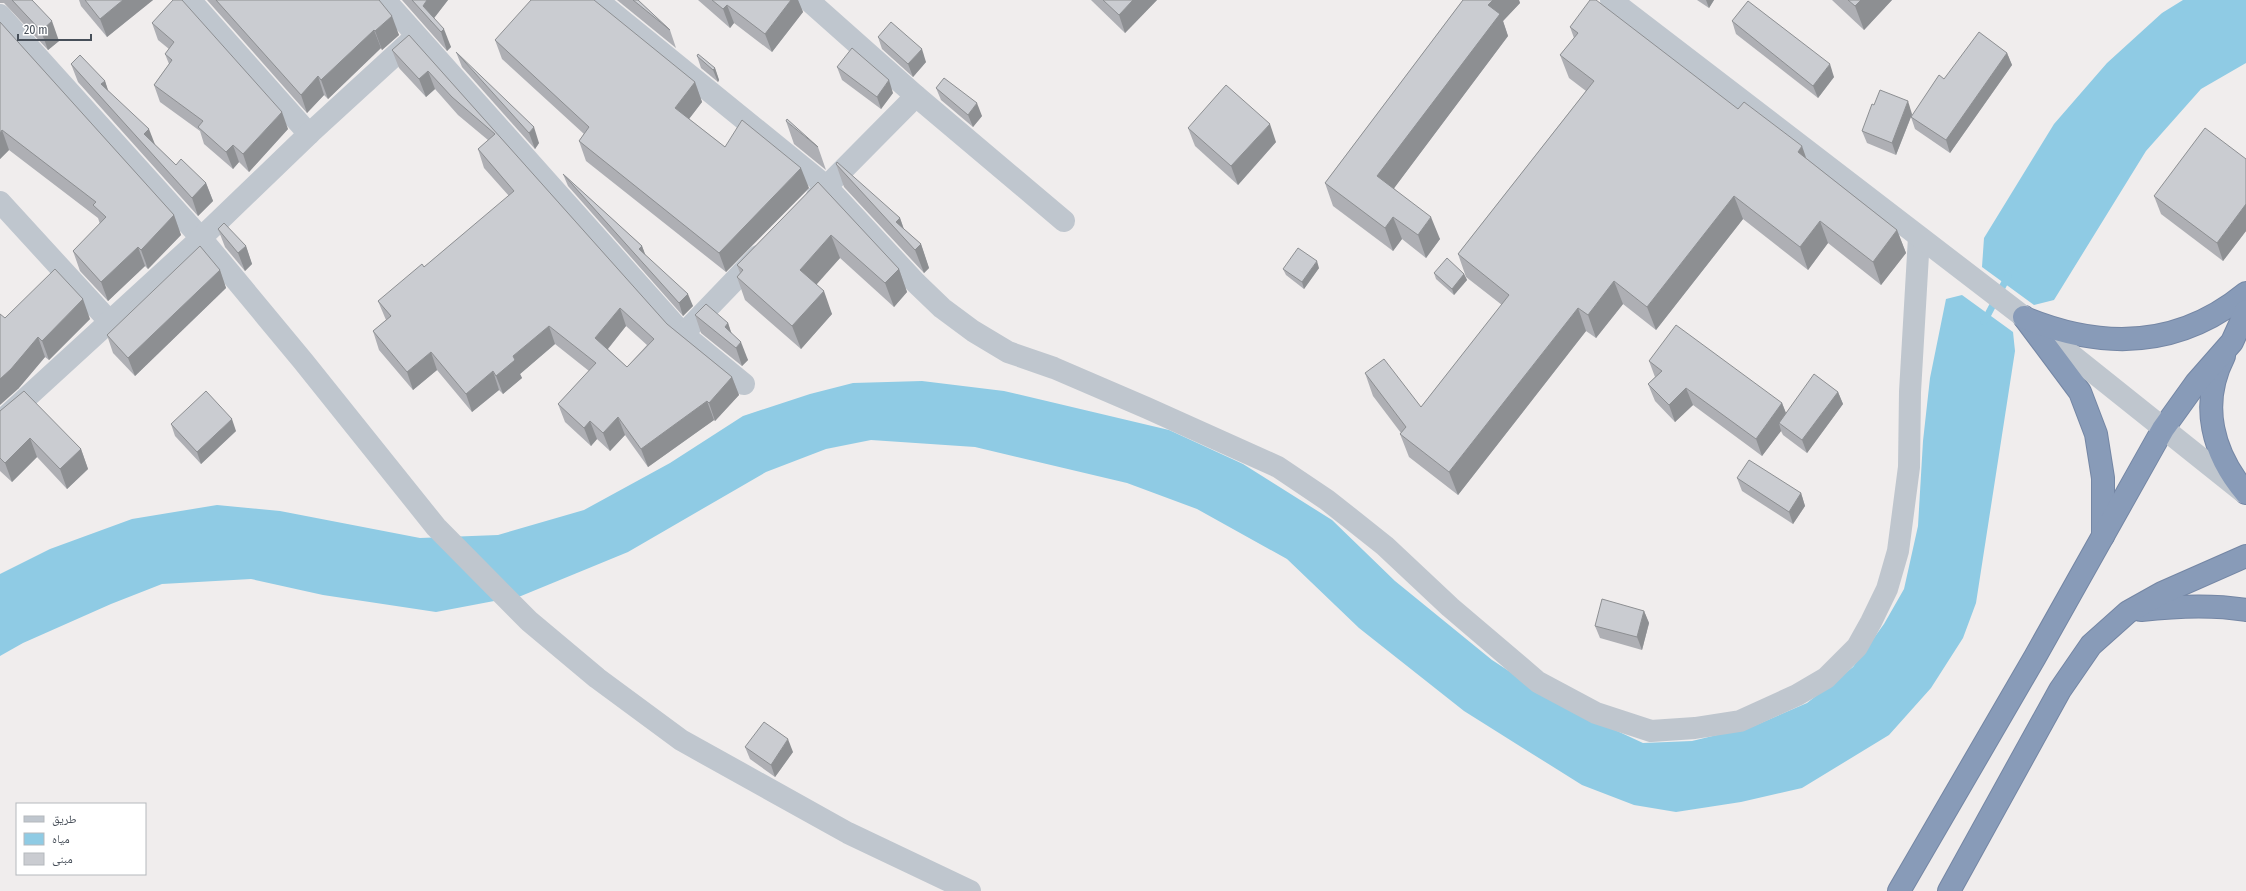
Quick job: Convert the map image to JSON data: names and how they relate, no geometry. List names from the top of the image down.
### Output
{
  "legend": ["طريق", "مياه", "مبنى"],
  "scale_bar": "20 m"
}
